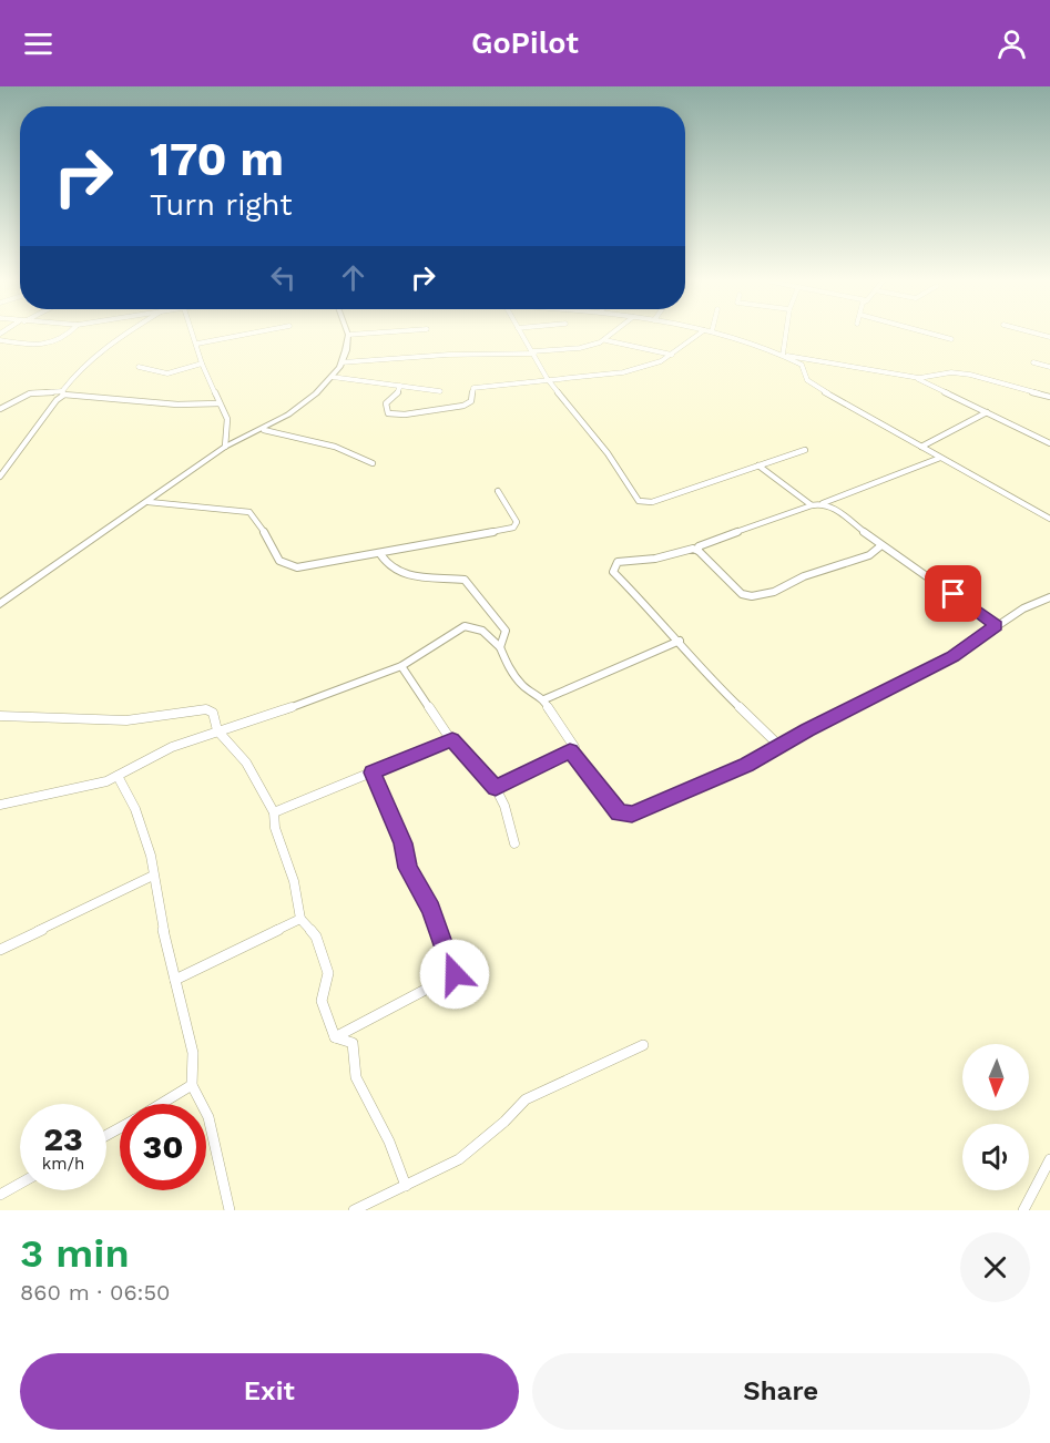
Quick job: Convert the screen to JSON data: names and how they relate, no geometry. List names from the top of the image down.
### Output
{
  "north": "bottom",
  "page": {
    "header": "GoPilot",
    "turn": ["170 m", "Turn right"],
    "speed": "23 km/h",
    "limit": "30",
    "heading": ["3 min", "860 m · 06:50"],
    "buttons": ["Exit", "Share"]
  }
}
